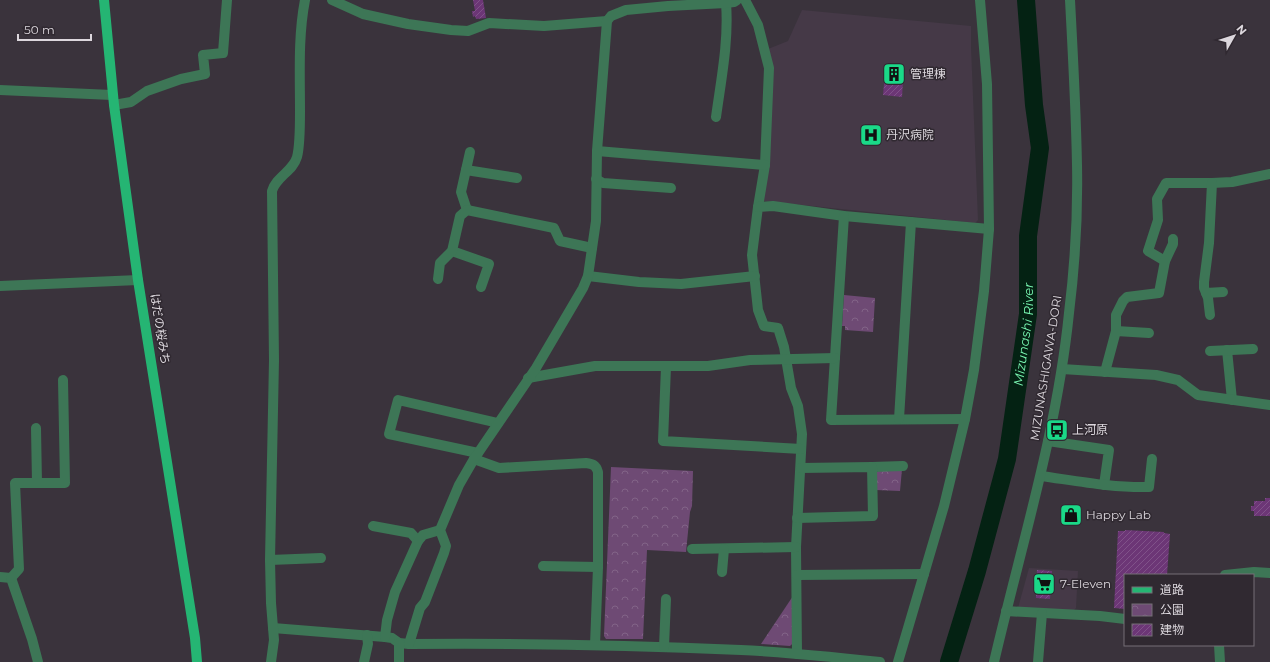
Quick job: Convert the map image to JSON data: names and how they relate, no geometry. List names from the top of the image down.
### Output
{
  "streets": {
    "main road": ["はだの桜みち"],
    "street": ["MIZUNASHIGAWA-DORI"]
  },
  "water": ["Mizunashi River"],
  "places": {
    "building": ["管理棟"],
    "hospital": ["丹沢病院"],
    "bus stop": ["上河原"],
    "shop": ["Happy Lab"],
    "supermarket": ["7-Eleven"]
  },
  "legend": ["道路", "公園", "建物"],
  "scale_bar": "50 m",
  "north": "top right"
}
